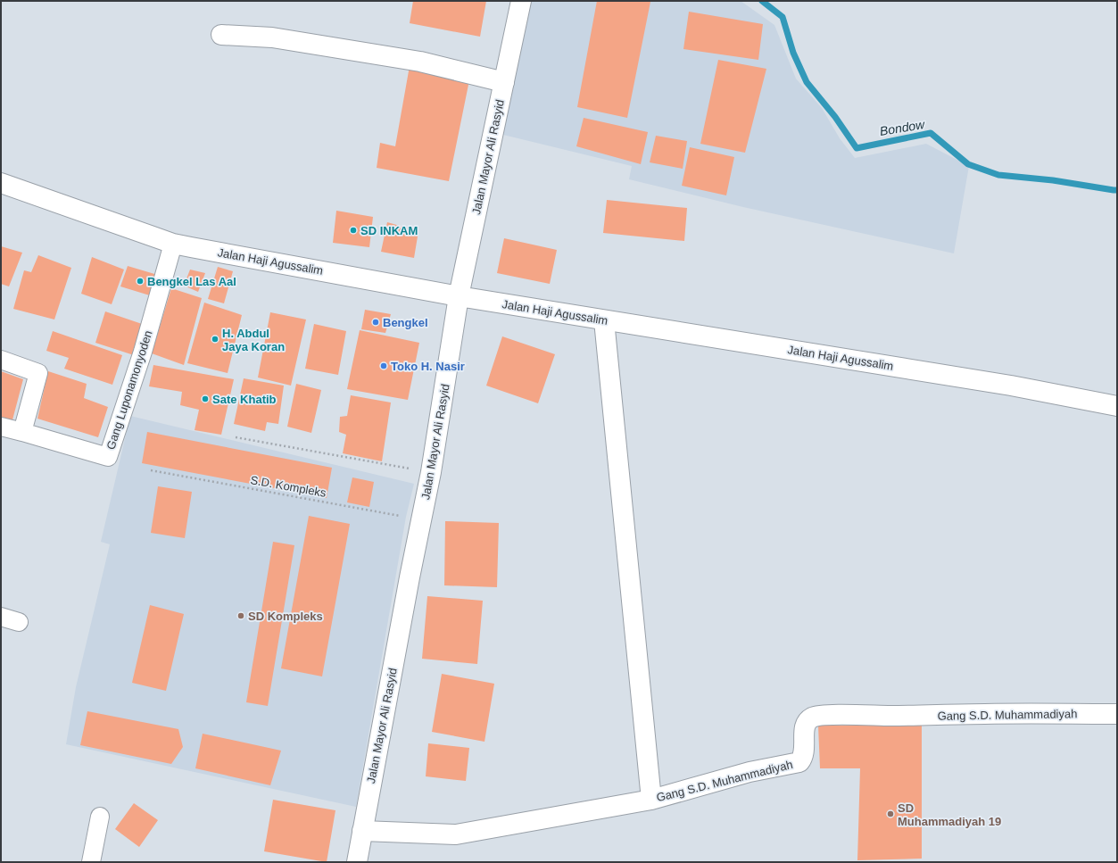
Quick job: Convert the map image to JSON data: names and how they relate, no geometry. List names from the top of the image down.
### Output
{
  "streets": {
    "street": [
      "Jalan Mayor Ali Rasyid",
      "Jalan Haji Agussalim",
      "Gang Luponamonyoden",
      "Gang S.D. Muhammadiyah"
    ],
    "path": ["S.D. Kompleks"]
  },
  "crossings": [
    ["Jalan Mayor Ali Rasyid", "Jalan Haji Agussalim"],
    ["Jalan Mayor Ali Rasyid", "S.D. Kompleks"],
    ["Jalan Mayor Ali Rasyid", "Gang S.D. Muhammadiyah"],
    ["Jalan Haji Agussalim", "Gang Luponamonyoden"]
  ],
  "water": ["Bondow"],
  "places": [
    "SD INKAM",
    "Bengkel Las Aal",
    "Bengkel",
    "H. Abdul Jaya Koran",
    "Toko H. Nasir",
    "Sate Khatib",
    "SD Kompleks",
    "SD Muhammadiyah 19"
  ]
}
